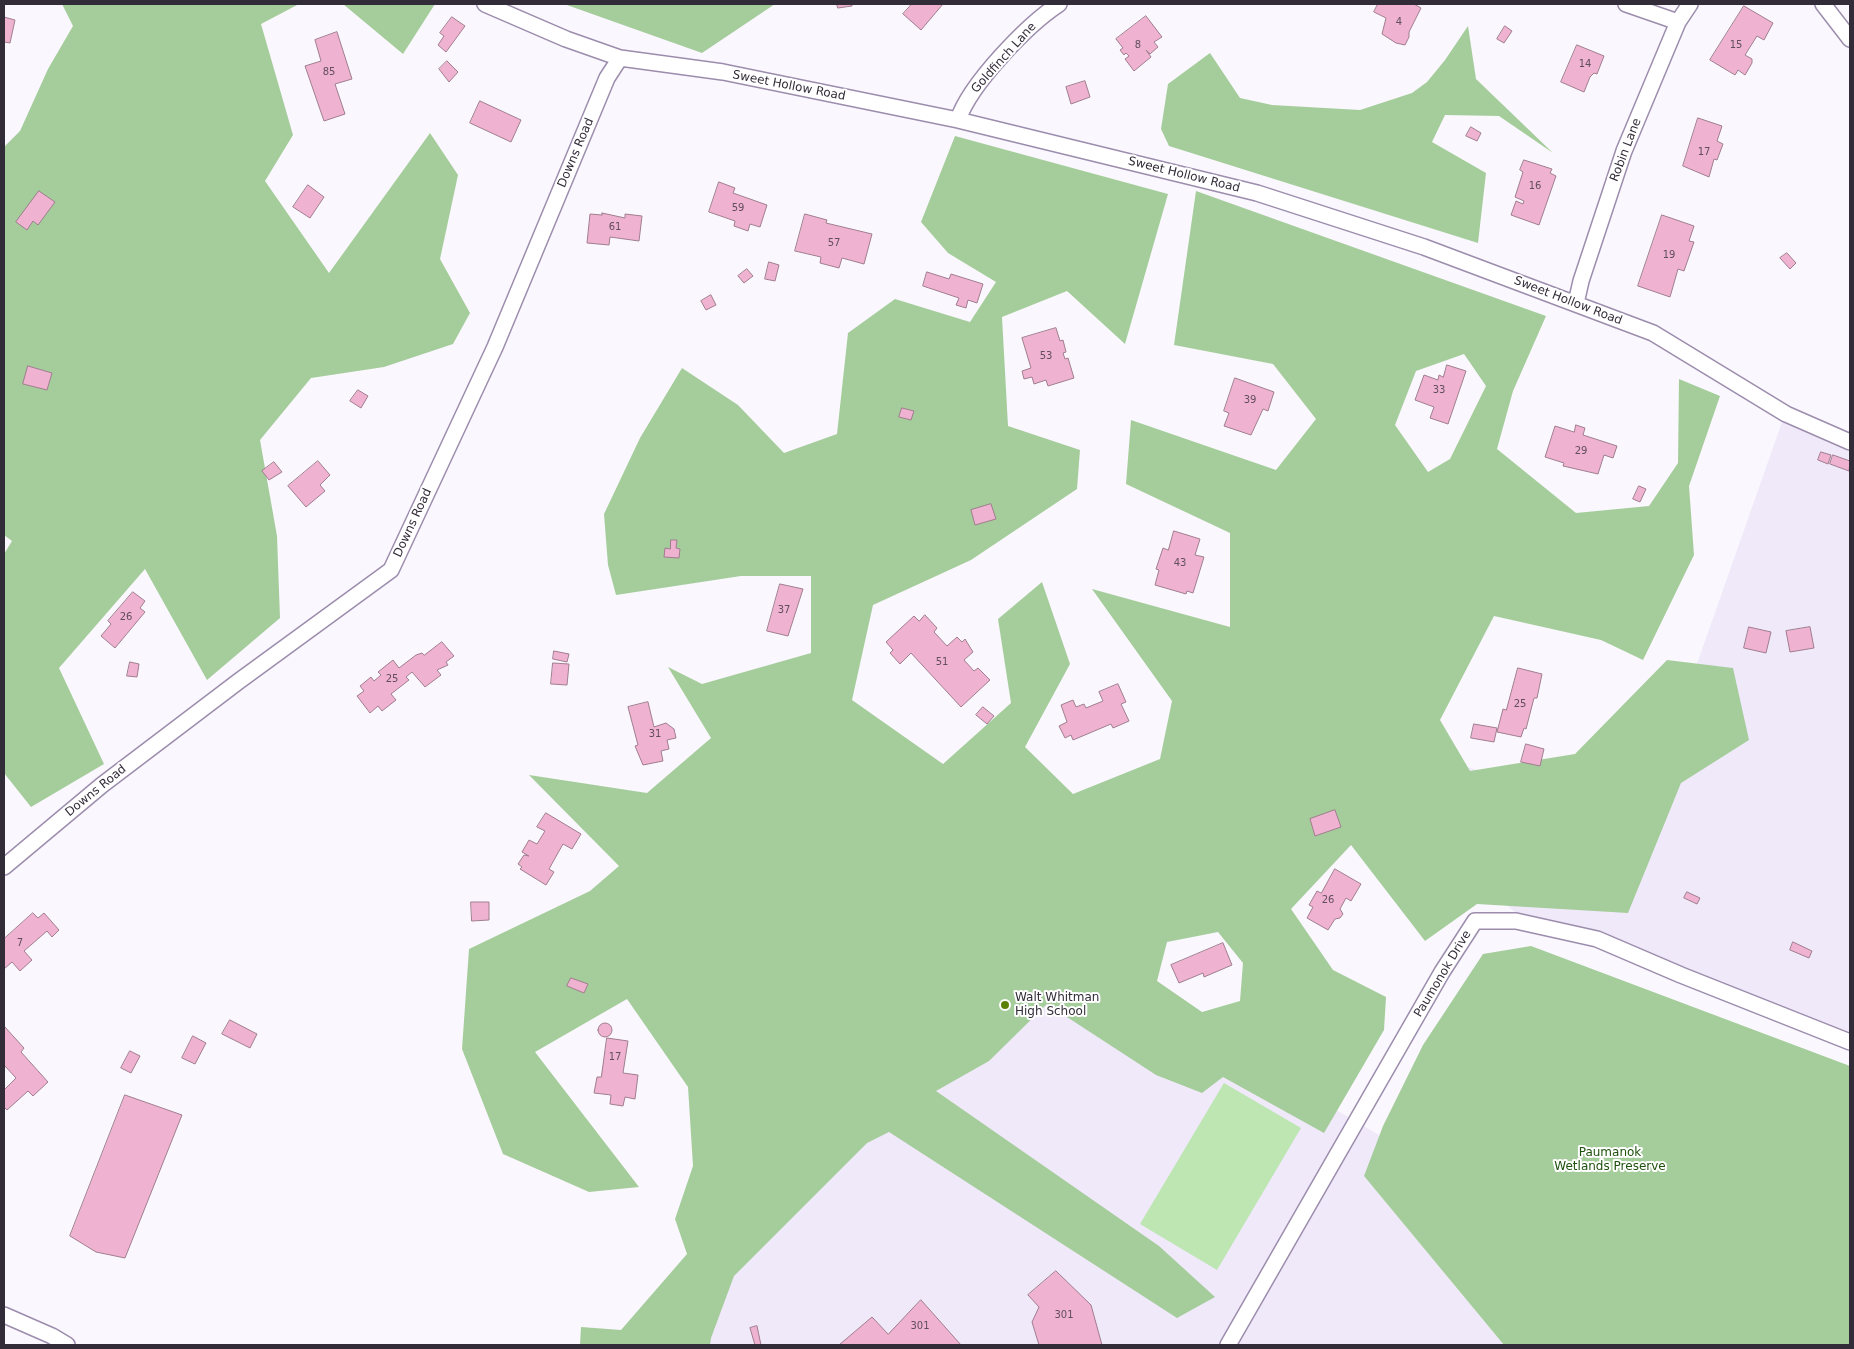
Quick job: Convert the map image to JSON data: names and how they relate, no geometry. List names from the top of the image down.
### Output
{
  "streets": {
    "street": [
      "Goldfinch Lane",
      "Sweet Hollow Road",
      "Robin Lane",
      "Downs Road",
      "Paumonok Drive"
    ]
  },
  "crossings": [
    ["Goldfinch Lane", "Sweet Hollow Road"],
    ["Sweet Hollow Road", "Robin Lane"],
    ["Sweet Hollow Road", "Downs Road"]
  ],
  "parks": ["Paumanok Wetlands Preserve"],
  "places": ["Walt Whitman High School"],
  "house_numbers": [
    "4",
    "8",
    "15",
    "14",
    "85",
    "17",
    "16",
    "59",
    "61",
    "57",
    "19",
    "53",
    "33",
    "39",
    "29",
    "43",
    "37",
    "26",
    "51",
    "25",
    "25",
    "31",
    "26",
    "7",
    "17",
    "301",
    "301"
  ]
}
